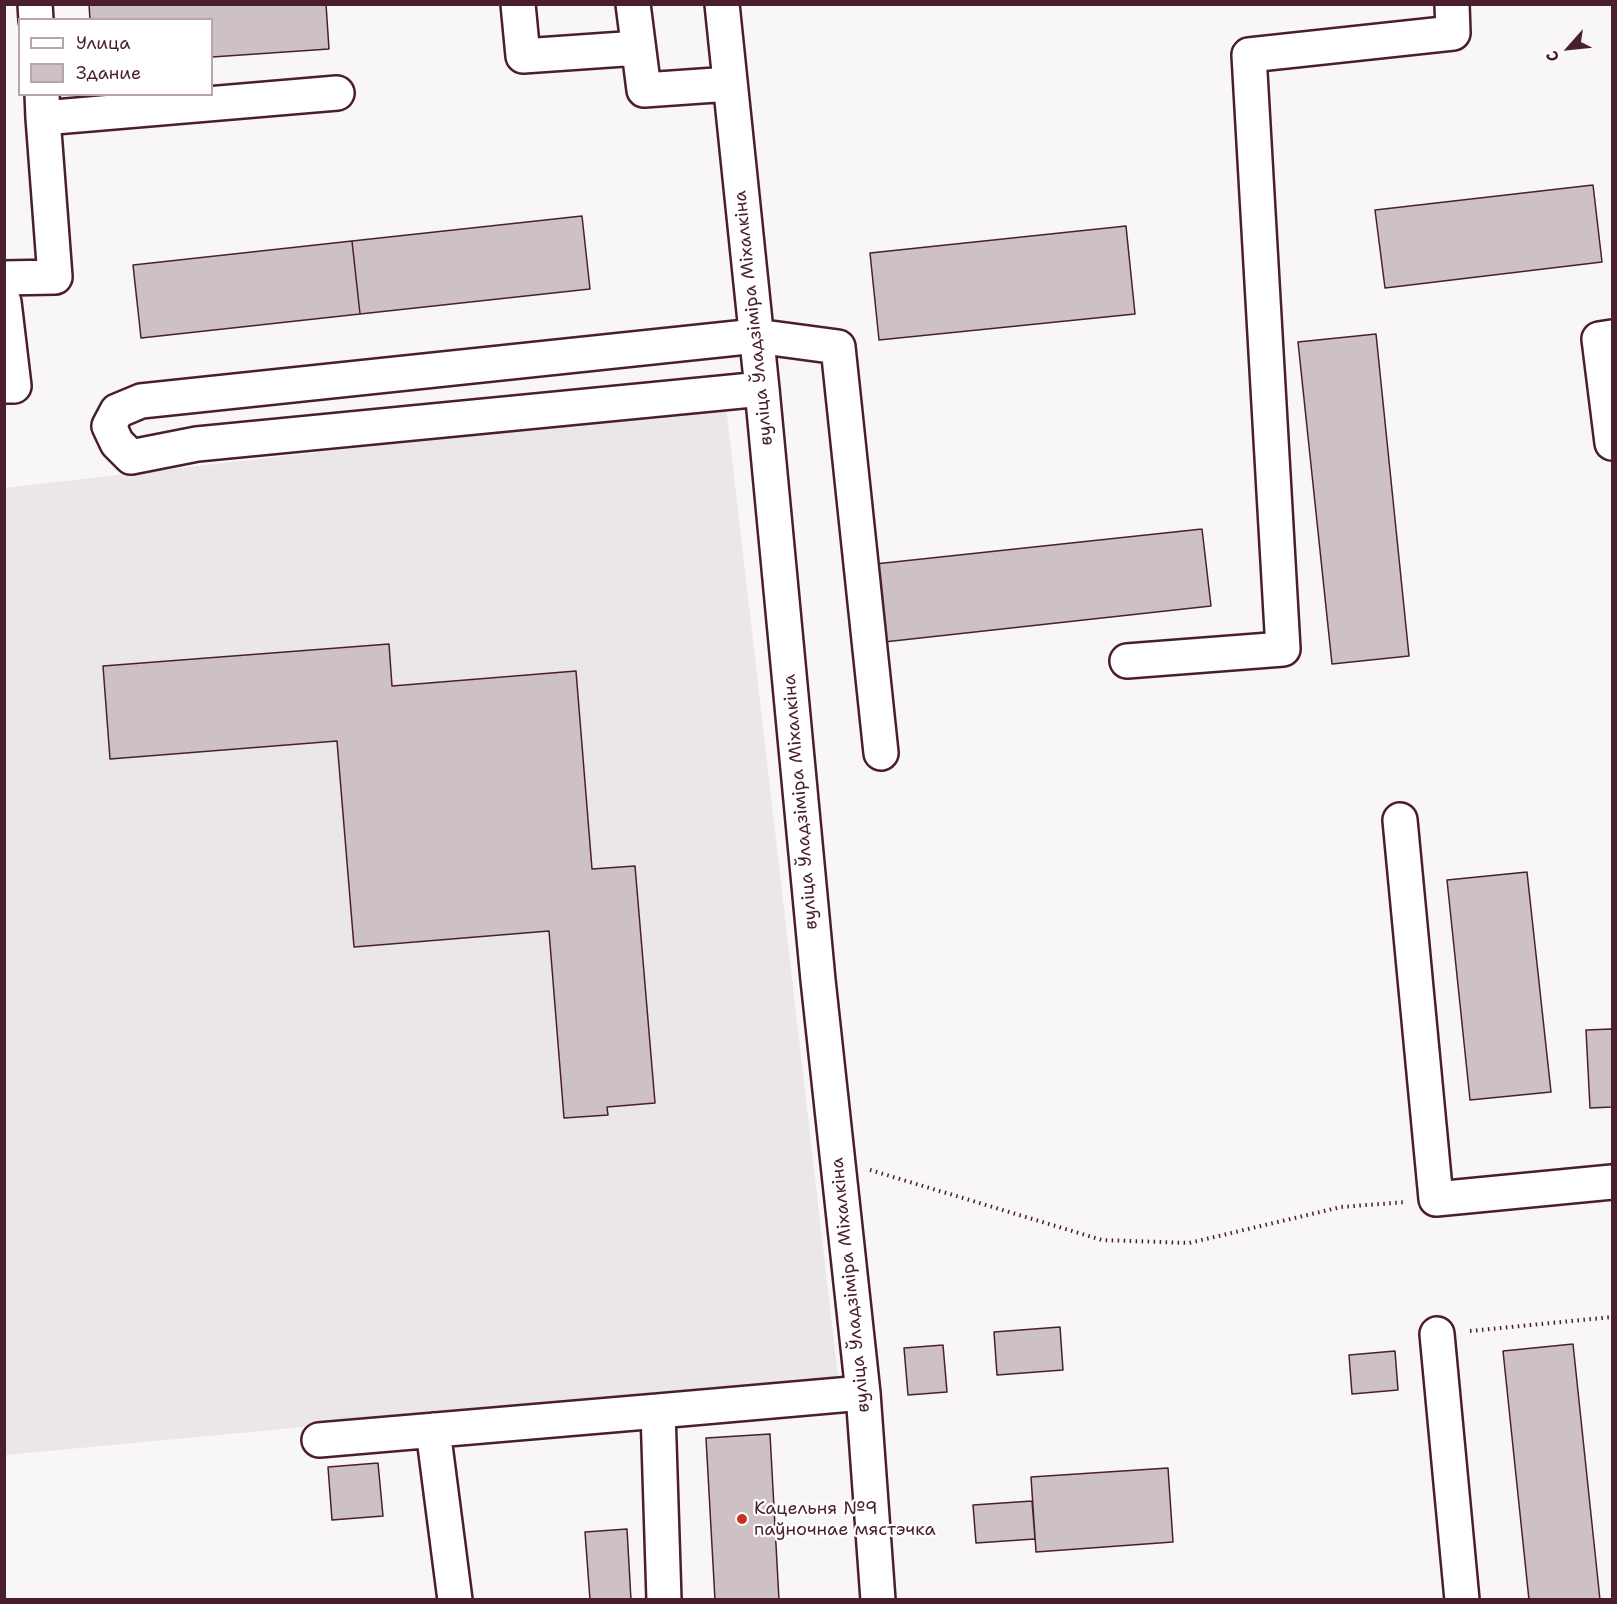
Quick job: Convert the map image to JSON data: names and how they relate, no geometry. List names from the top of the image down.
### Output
{
  "streets": {
    "street": ["вуліца Ўладзіміра Міхалкіна"]
  },
  "places": ["Кацельня №9 паўночнае мястэчка"],
  "legend": ["Улица", "Здание"],
  "north": "bottom left"
}
